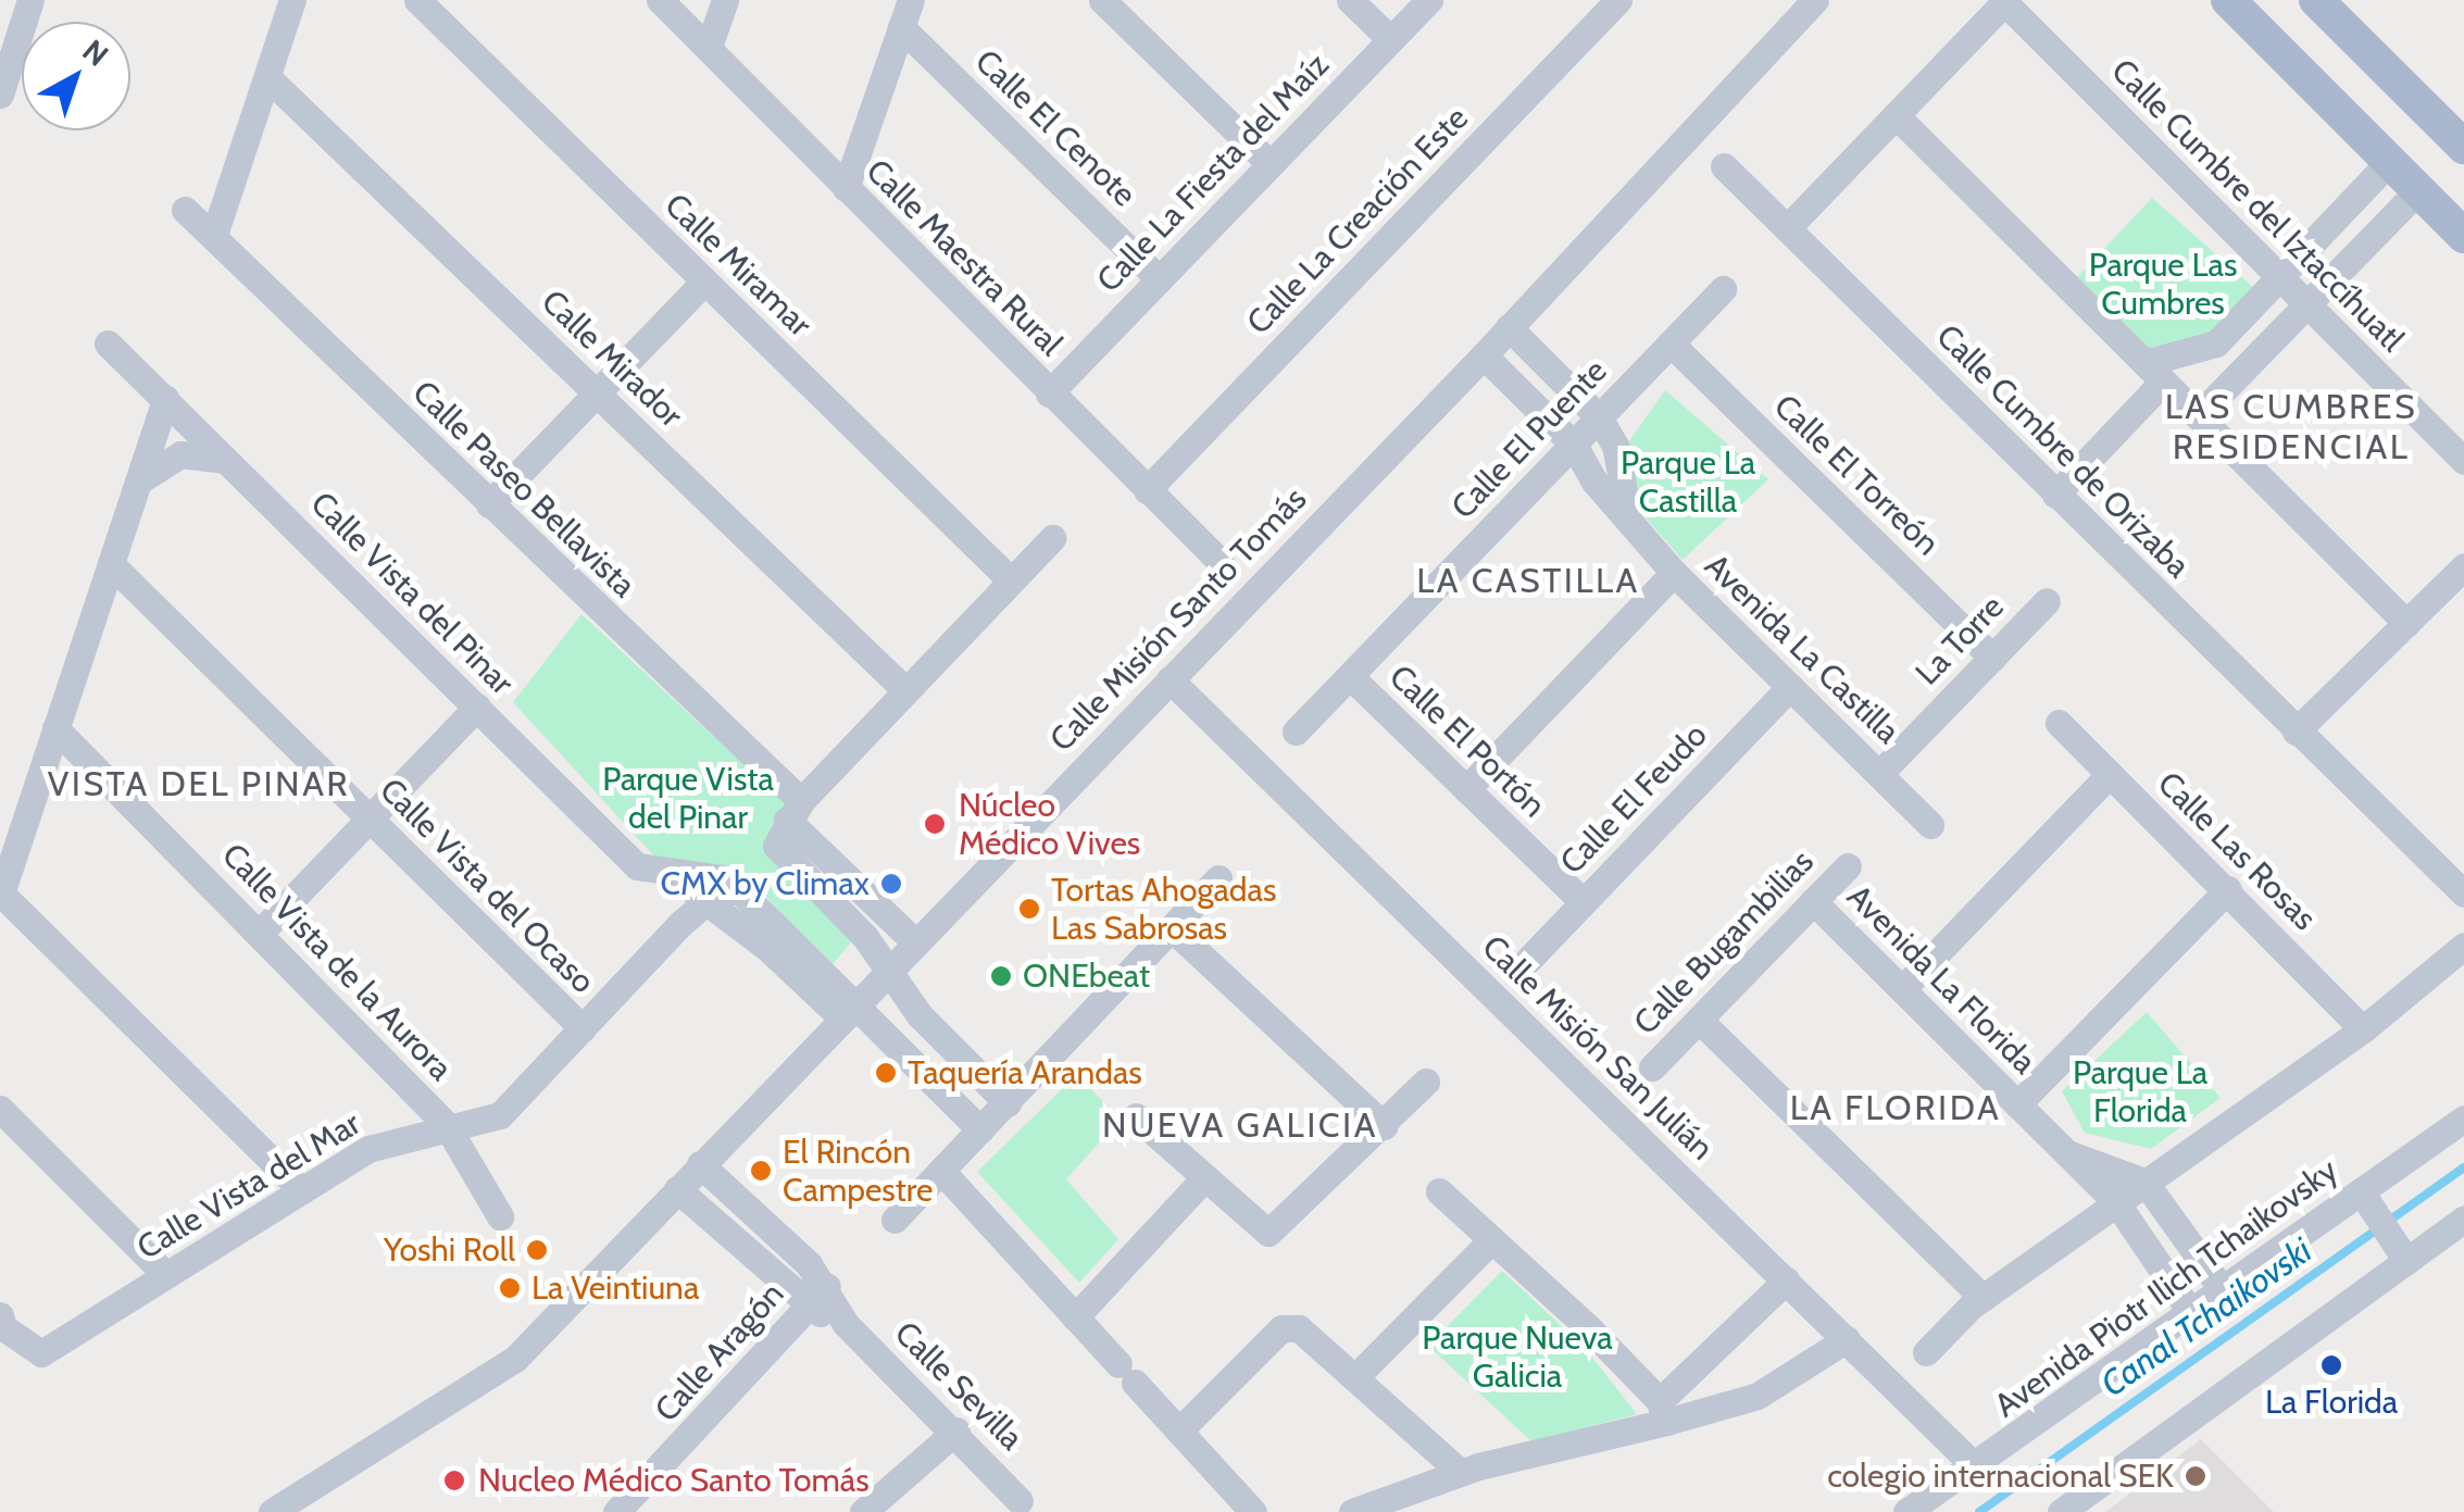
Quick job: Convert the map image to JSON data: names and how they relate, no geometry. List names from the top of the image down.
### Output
{
  "streets": {
    "street": [
      "Calle El Cenote",
      "Calle La Fiesta del Maíz",
      "Calle Cumbre del Iztaccíhuatl",
      "Calle La Creación Este",
      "Calle Maestra Rural",
      "Calle Miramar",
      "Calle Mirador",
      "Calle El Puente",
      "Calle Cumbre de Orizaba",
      "Calle El Torreón",
      "Calle Paseo Bellavista",
      "Calle Vista del Pinar",
      "Calle Misión Santo Tomás",
      "La Torre",
      "Avenida La Castilla",
      "Calle El Portón",
      "Calle El Feudo",
      "Calle Las Rosas",
      "Calle Vista del Ocaso",
      "Calle Bugambilias",
      "Calle Vista de la Aurora",
      "Avenida La Florida",
      "Calle Misión San Julián",
      "Calle Vista del Mar",
      "Avenida Piotr Ilich Tchaikovsky",
      "Calle Aragón",
      "Calle Sevilla"
    ]
  },
  "crossings": [
    ["Calle El Cenote", "Calle La Fiesta del Maíz"],
    ["Calle La Fiesta del Maíz", "Calle Maestra Rural"],
    ["Calle La Creación Este", "Calle Maestra Rural"],
    ["Calle El Puente", "Calle El Torreón"],
    ["Calle El Puente", "Avenida La Castilla"],
    ["Calle El Puente", "Calle El Portón"],
    ["Calle El Torreón", "La Torre"],
    ["Calle Paseo Bellavista", "Calle Misión Santo Tomás"],
    ["Calle Vista del Pinar", "Calle Misión Santo Tomás"],
    ["Calle Vista del Pinar", "Calle Vista del Mar"],
    ["Calle Misión Santo Tomás", "Avenida La Castilla"],
    ["Calle Misión Santo Tomás", "Calle Misión San Julián"],
    ["Calle Misión Santo Tomás", "Calle Sevilla"],
    ["La Torre", "Avenida La Castilla"],
    ["Avenida La Castilla", "Calle El Feudo"],
    ["Calle El Portón", "Calle El Feudo"],
    ["Calle Vista del Ocaso", "Calle Vista del Mar"],
    ["Calle Bugambilias", "Avenida La Florida"],
    ["Calle Vista de la Aurora", "Calle Vista del Mar"],
    ["Avenida La Florida", "Avenida Piotr Ilich Tchaikovsky"],
    ["Calle Misión San Julián", "Avenida Piotr Ilich Tchaikovsky"],
    ["Calle Aragón", "Calle Sevilla"]
  ],
  "districts": [
    "LAS CUMBRES RESIDENCIAL",
    "LA CASTILLA",
    "VISTA DEL PINAR",
    "LA FLORIDA",
    "NUEVA GALICIA"
  ],
  "water": ["Canal Tchaikovski"],
  "parks": [
    "Parque Las Cumbres",
    "Parque La Castilla",
    "Parque Vista del Pinar",
    "Parque La Florida",
    "Parque Nueva Galicia"
  ],
  "places": [
    "Núcleo Médico Vives",
    "CMX by Climax",
    "Tortas Ahogadas Las Sabrosas",
    "ONEbeat",
    "Taquería Arandas",
    "El Rincón Campestre",
    "Yoshi Roll",
    "La Veintiuna",
    "La Florida",
    "colegio internacional SEK",
    "Nucleo Médico Santo Tomás"
  ],
  "north": "top right"
}
